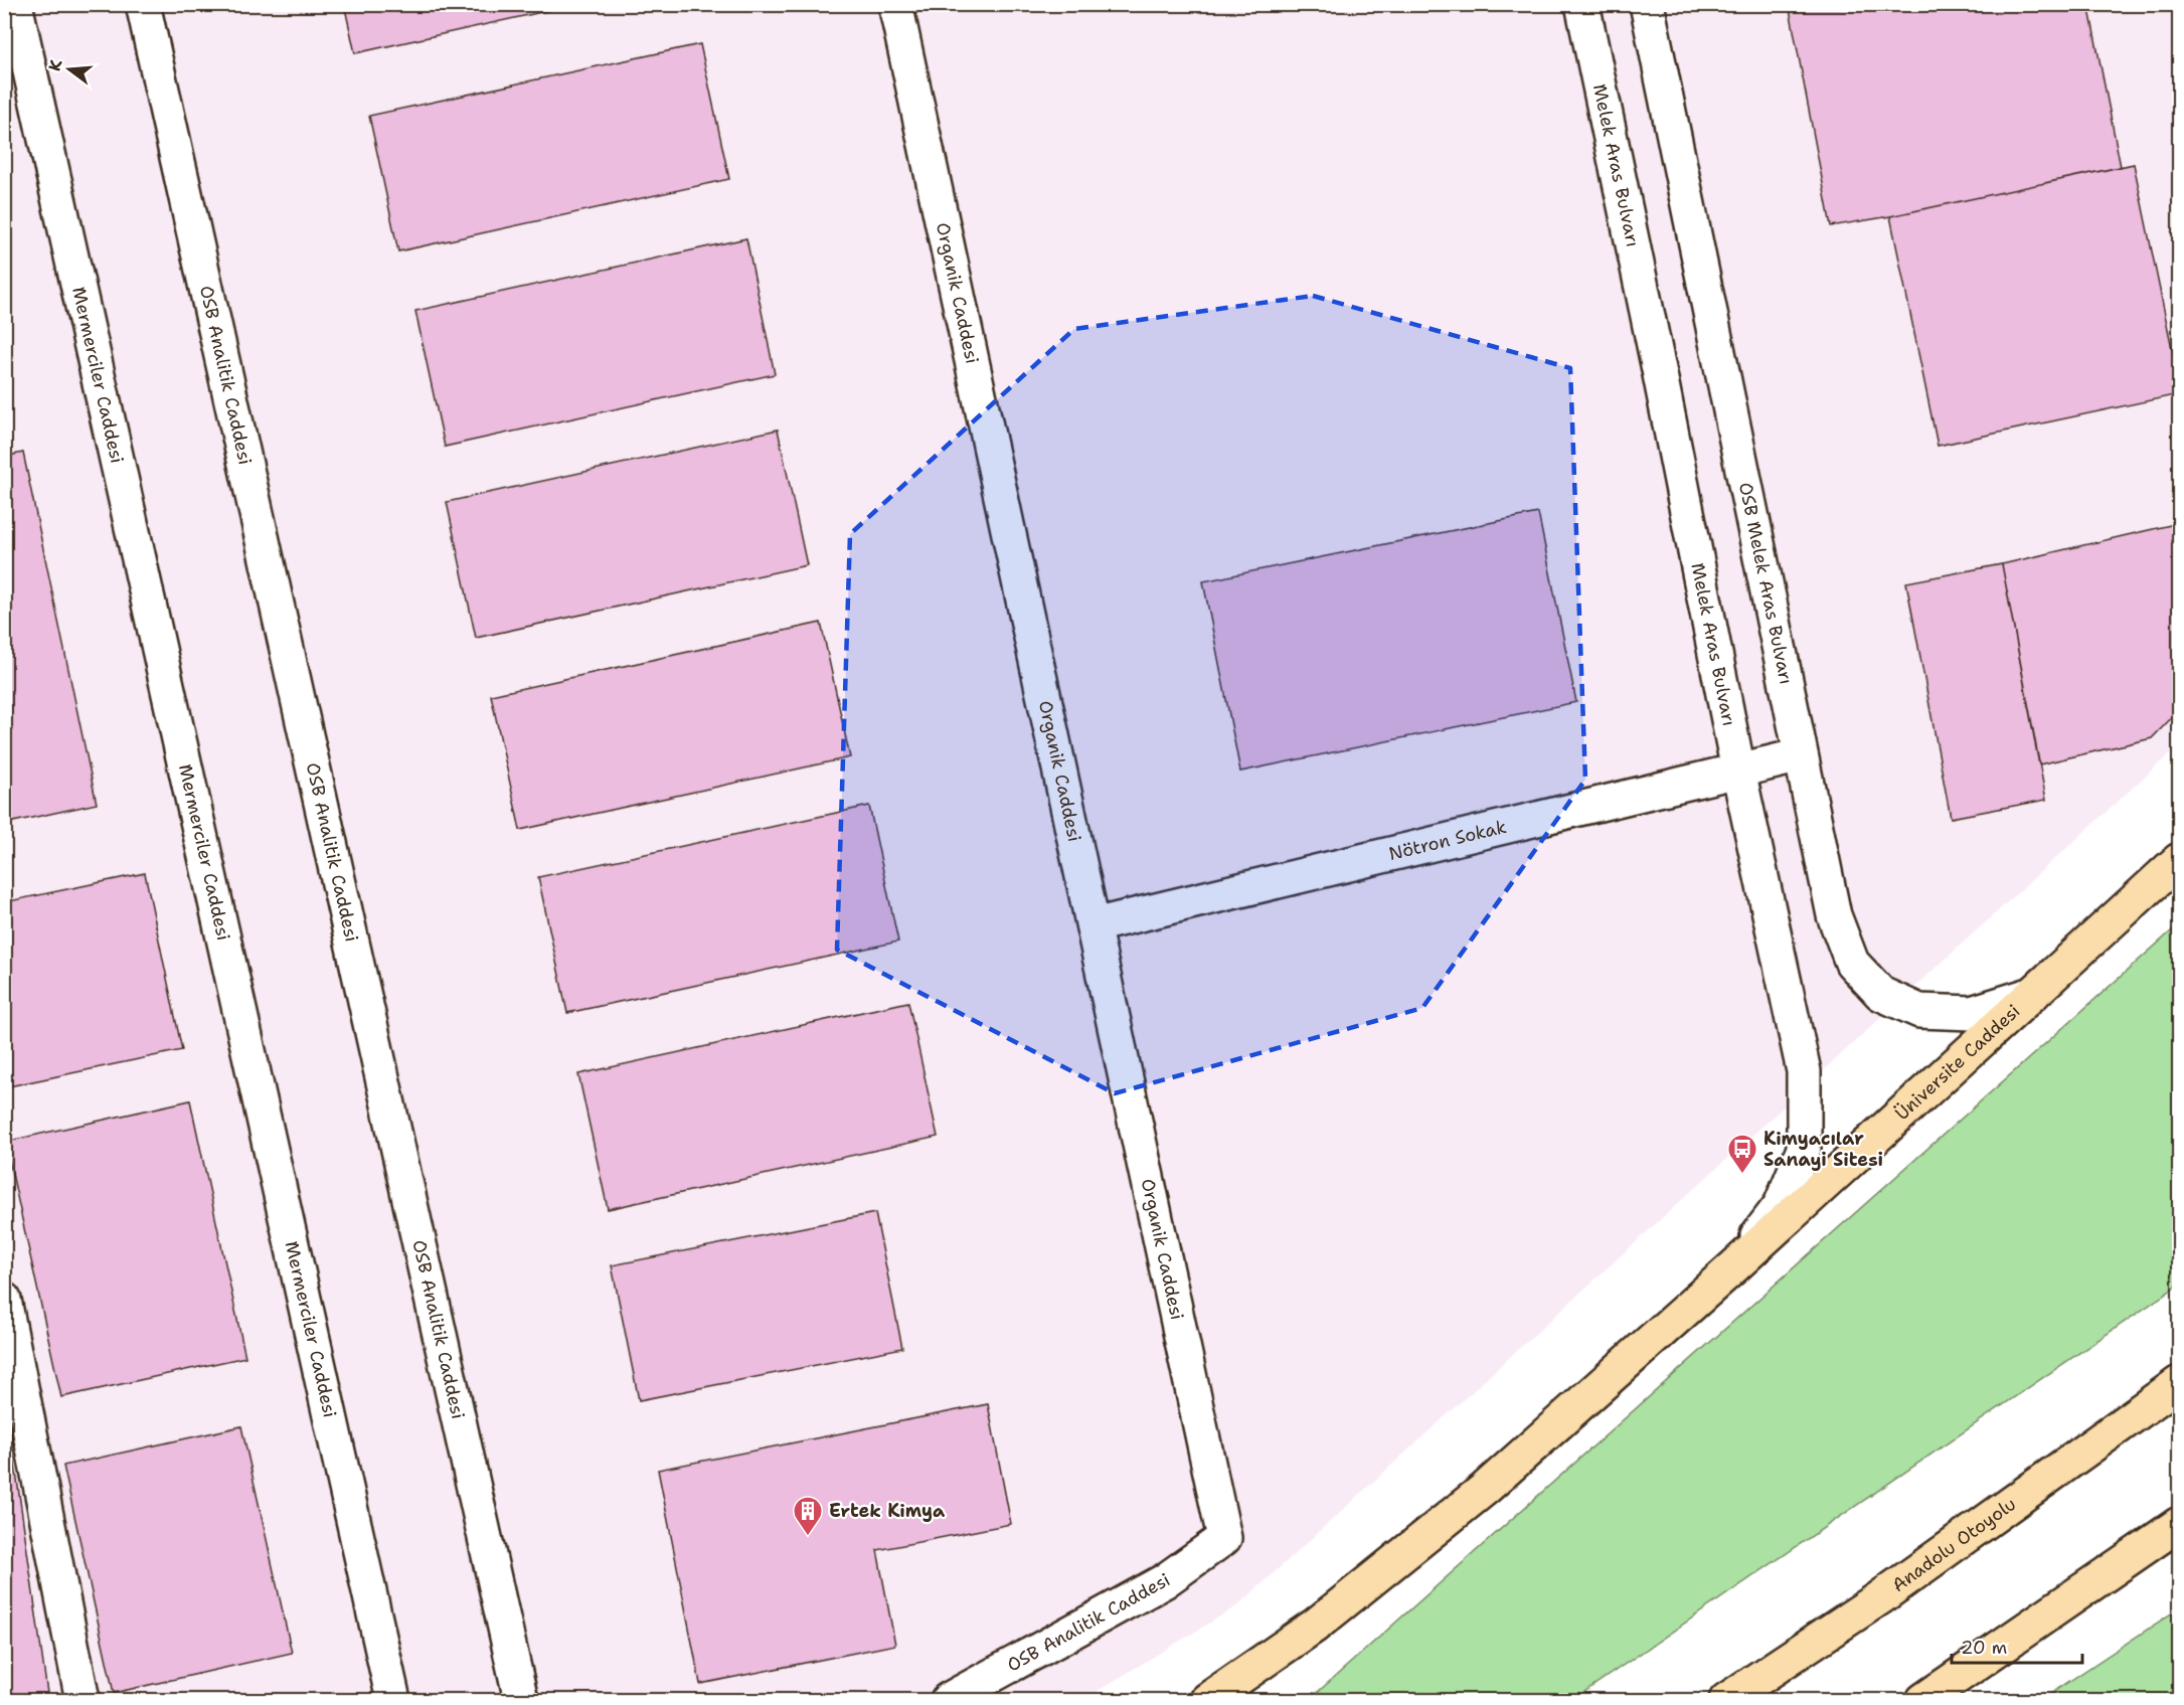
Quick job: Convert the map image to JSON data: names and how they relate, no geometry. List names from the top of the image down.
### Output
{
  "streets": {
    "main road": ["Üniversite Caddesi", "Anadolu Otoyolu"],
    "street": [
      "Melek Aras Bulvarı",
      "Organik Caddesi",
      "Mermerciler Caddesi",
      "OSB Analitik Caddesi",
      "OSB Melek Aras Bulvarı",
      "Nötron Sokak"
    ]
  },
  "crossings": [
    ["Melek Aras Bulvarı", "Nötron Sokak"],
    ["Melek Aras Bulvarı", "Üniversite Caddesi"],
    ["Organik Caddesi", "OSB Analitik Caddesi"],
    ["Organik Caddesi", "Nötron Sokak"],
    ["OSB Melek Aras Bulvarı", "Nötron Sokak"],
    ["OSB Melek Aras Bulvarı", "Üniversite Caddesi"]
  ],
  "places": {
    "bus stop": ["Kimyacılar Sanayi Sitesi"],
    "building": ["Ertek Kimya"]
  },
  "scale_bar": "20 m",
  "north": "left"
}
